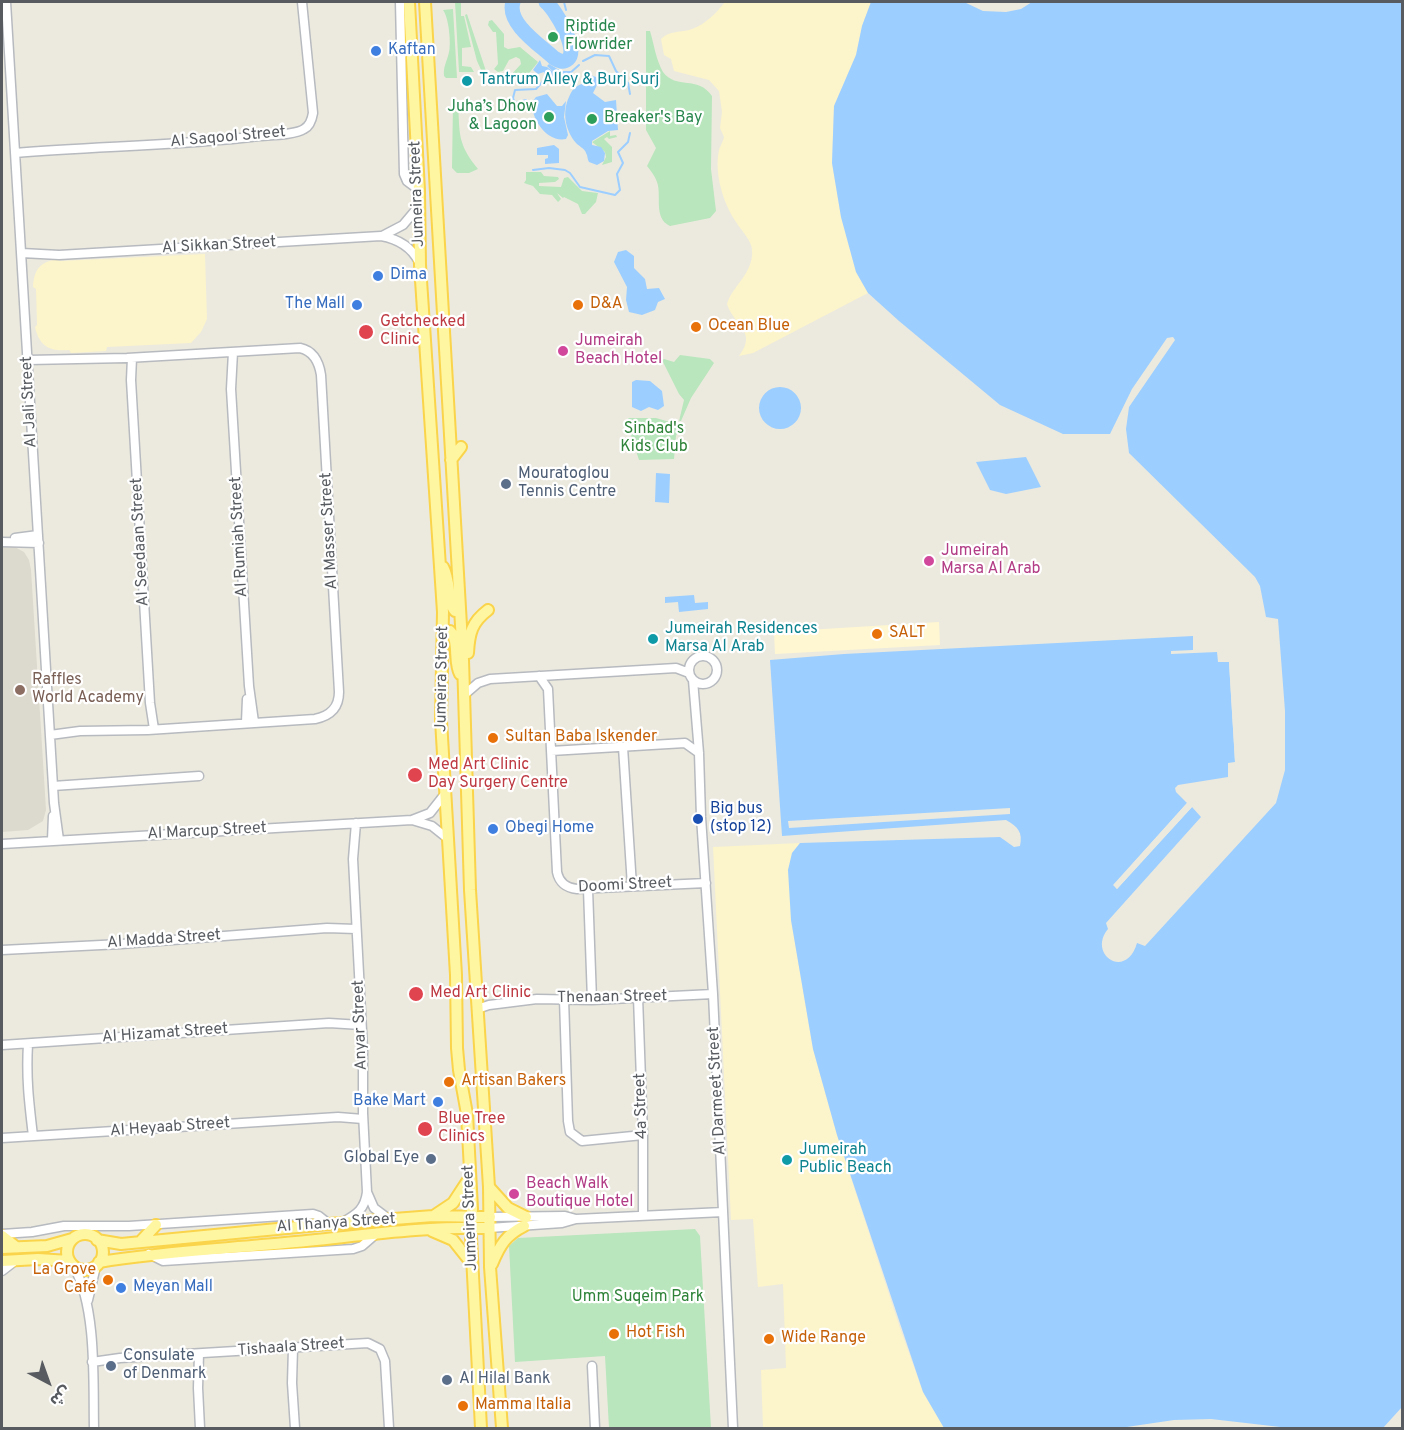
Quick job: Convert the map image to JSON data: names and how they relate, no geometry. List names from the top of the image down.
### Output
{
  "streets": {
    "main road": ["Jumeira Street", "Al Thanya Street"],
    "street": [
      "Al Saqool Street",
      "Al Sikkan Street",
      "Al Jali Street",
      "Al Masser Street",
      "Al Rumiah Street",
      "Al Seedaan Street",
      "Al Marcup Street",
      "Doomi Street",
      "Al Madda Street",
      "Thenaan Street",
      "Anyar Street",
      "Al Hizamat Street",
      "Al Darmeet Street",
      "4a Street",
      "Al Heyaab Street",
      "Tishaala Street"
    ]
  },
  "crossings": [
    ["Al Saqool Street", "Al Jali Street"],
    ["Jumeira Street", "Al Sikkan Street"],
    ["Jumeira Street", "Al Marcup Street"],
    ["Jumeira Street", "Thenaan Street"],
    ["Jumeira Street", "Al Thanya Street"],
    ["Al Sikkan Street", "Al Jali Street"],
    ["Al Jali Street", "Al Masser Street"],
    ["Al Jali Street", "Al Marcup Street"],
    ["Al Masser Street", "Al Rumiah Street"],
    ["Al Masser Street", "Al Seedaan Street"],
    ["Al Marcup Street", "Anyar Street"],
    ["Doomi Street", "Al Darmeet Street"],
    ["Al Madda Street", "Anyar Street"],
    ["Thenaan Street", "Al Darmeet Street"],
    ["Thenaan Street", "4a Street"],
    ["Anyar Street", "Al Hizamat Street"],
    ["Anyar Street", "Al Heyaab Street"],
    ["Al Darmeet Street", "Al Thanya Street"],
    ["4a Street", "Al Thanya Street"]
  ],
  "parks": ["Sinbad's Kids Club", "Umm Suqeim Park"],
  "places": [
    "Riptide Flowrider",
    "Kaftan",
    "Tantrum Alley & Burj Surj",
    "Juha’s Dhow & Lagoon",
    "Breaker's Bay",
    "Dima",
    "The Mall",
    "D&A",
    "Ocean Blue",
    "Getchecked Clinic",
    "Jumeirah Beach Hotel",
    "Mouratoglou Tennis Centre",
    "Jumeirah Marsa Al Arab",
    "SALT",
    "Jumeirah Residences Marsa Al Arab",
    "Raffles World Academy",
    "Sultan Baba Iskender",
    "Med Art Clinic Day Surgery Centre",
    "Big bus (stop 12)",
    "Obegi Home",
    "Med Art Clinic",
    "Artisan Bakers",
    "Bake Mart",
    "Blue Tree Clinics",
    "Global Eye",
    "Jumeirah Public Beach",
    "Beach Walk Boutique Hotel",
    "La Grove Café",
    "Meyan Mall",
    "Hot Fish",
    "Wide Range",
    "Consulate of Denmark",
    "Al Hilal Bank",
    "Mamma Italia"
  ],
  "north": "bottom right"
}
